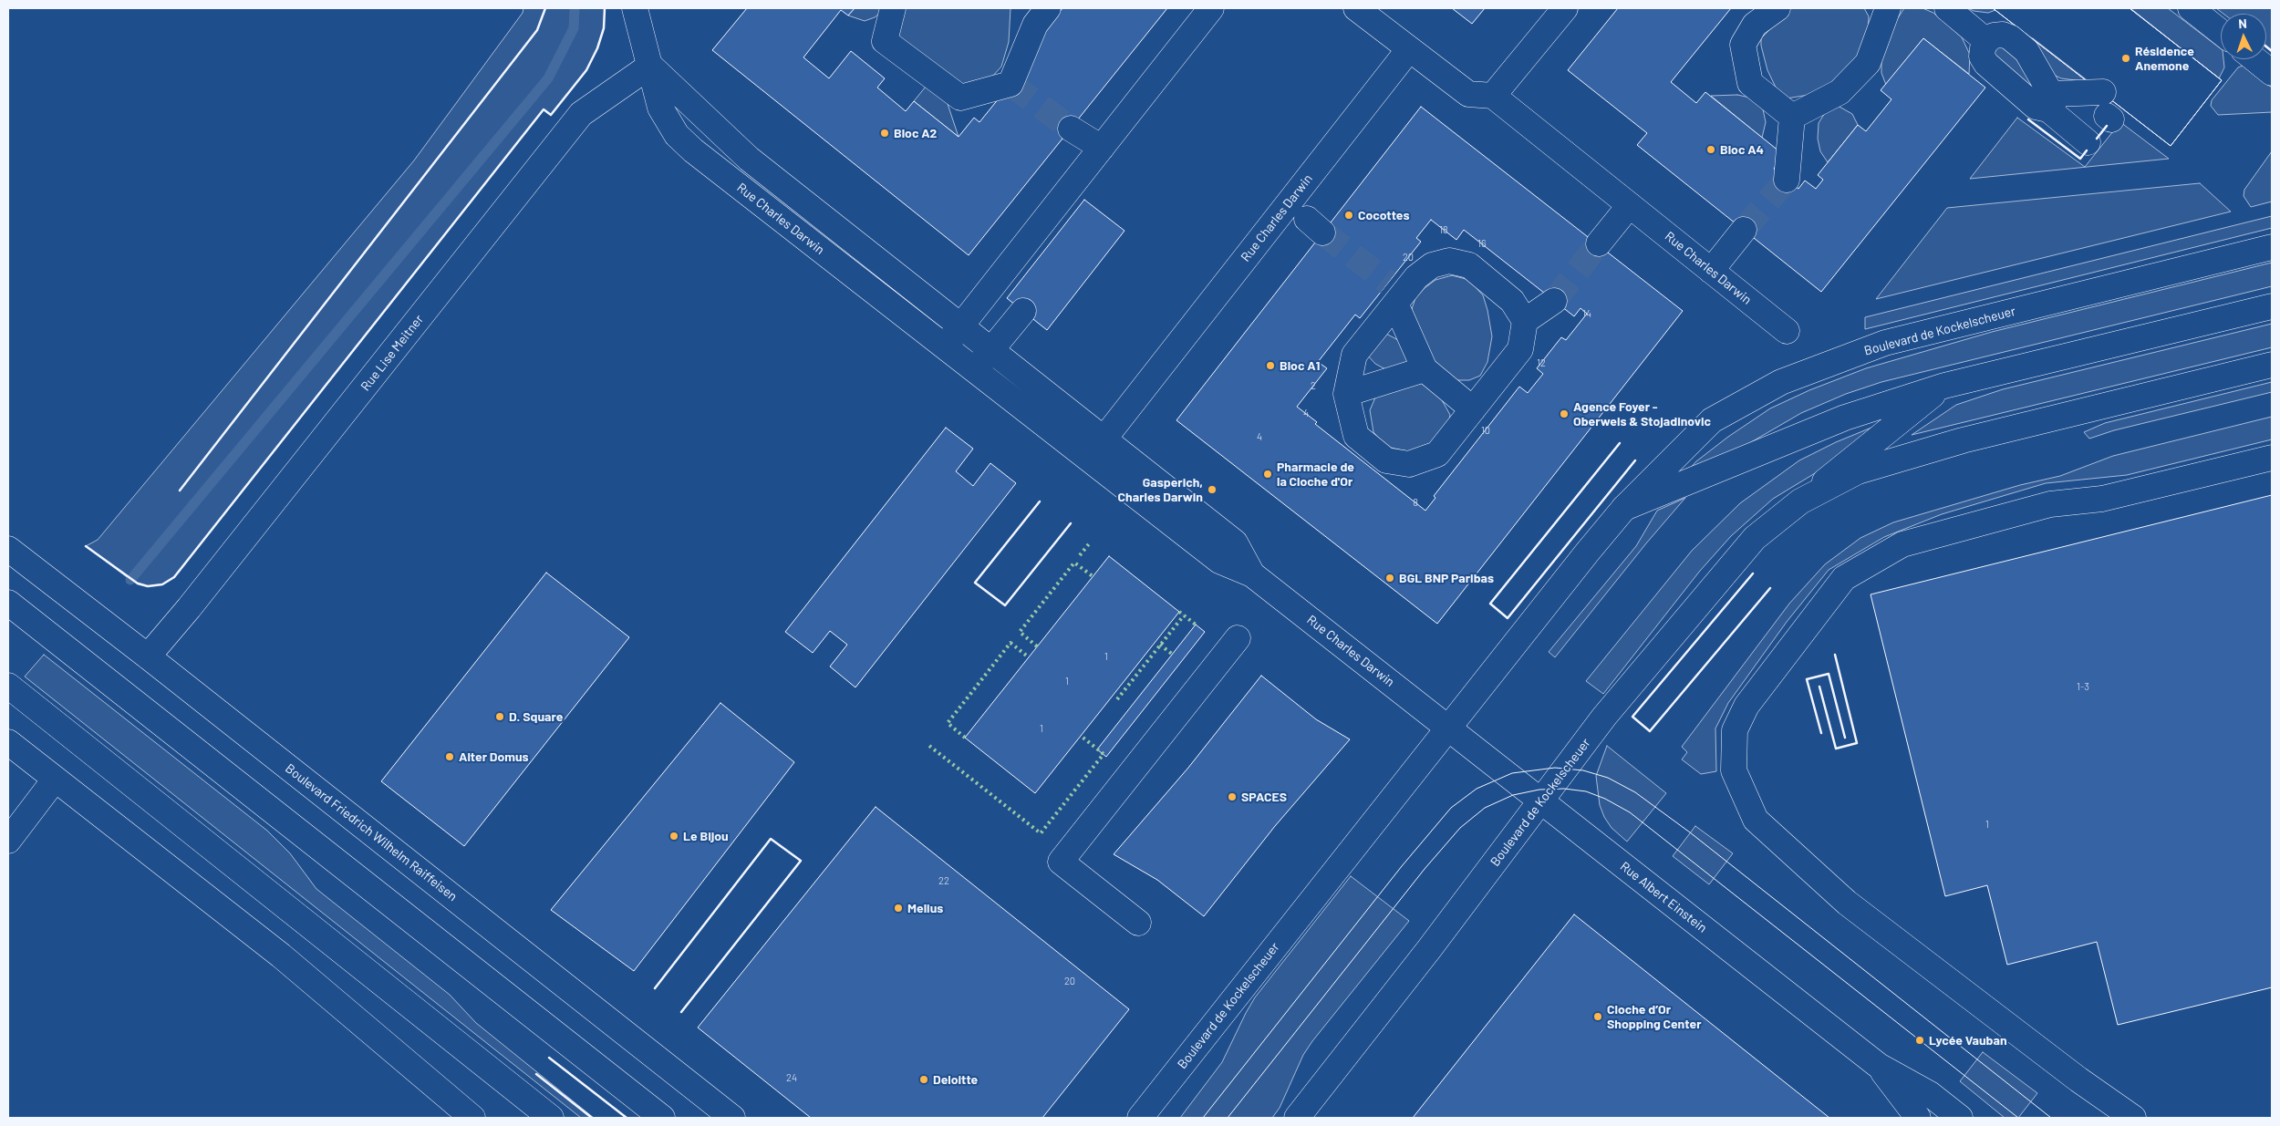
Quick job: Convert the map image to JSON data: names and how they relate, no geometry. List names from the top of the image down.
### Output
{
  "streets": {
    "street": [
      "Rue Charles Darwin",
      "Boulevard de Kockelscheuer",
      "Rue Lise Meitner",
      "Boulevard Friedrich Wilhelm Raiffeisen",
      "Rue Albert Einstein"
    ]
  },
  "crossings": [
    ["Rue Charles Darwin", "Boulevard de Kockelscheuer"],
    ["Rue Charles Darwin", "Rue Lise Meitner"],
    ["Rue Charles Darwin", "Rue Albert Einstein"],
    ["Boulevard de Kockelscheuer", "Rue Albert Einstein"],
    ["Rue Lise Meitner", "Boulevard Friedrich Wilhelm Raiffeisen"]
  ],
  "places": [
    "Résidence Anemone",
    "Bloc A2",
    "Bloc A4",
    "Cocottes",
    "Bloc A1",
    "Agence Foyer - Oberweis & Stojadinovic",
    "Pharmacie de la Cloche d'Or",
    "Gasperich, Charles Darwin",
    "BGL BNP Paribas",
    "D. Square",
    "Alter Domus",
    "SPACES",
    "Le Bijou",
    "Melius",
    "Cloche d’Or Shopping Center",
    "Lycée Vauban",
    "Deloitte"
  ],
  "house_numbers": [
    "18",
    "16",
    "20",
    "14",
    "12",
    "2",
    "4",
    "10",
    "4",
    "8",
    "1",
    "1",
    "1-3",
    "1",
    "1",
    "22",
    "20",
    "24"
  ],
  "north": "top"
}
